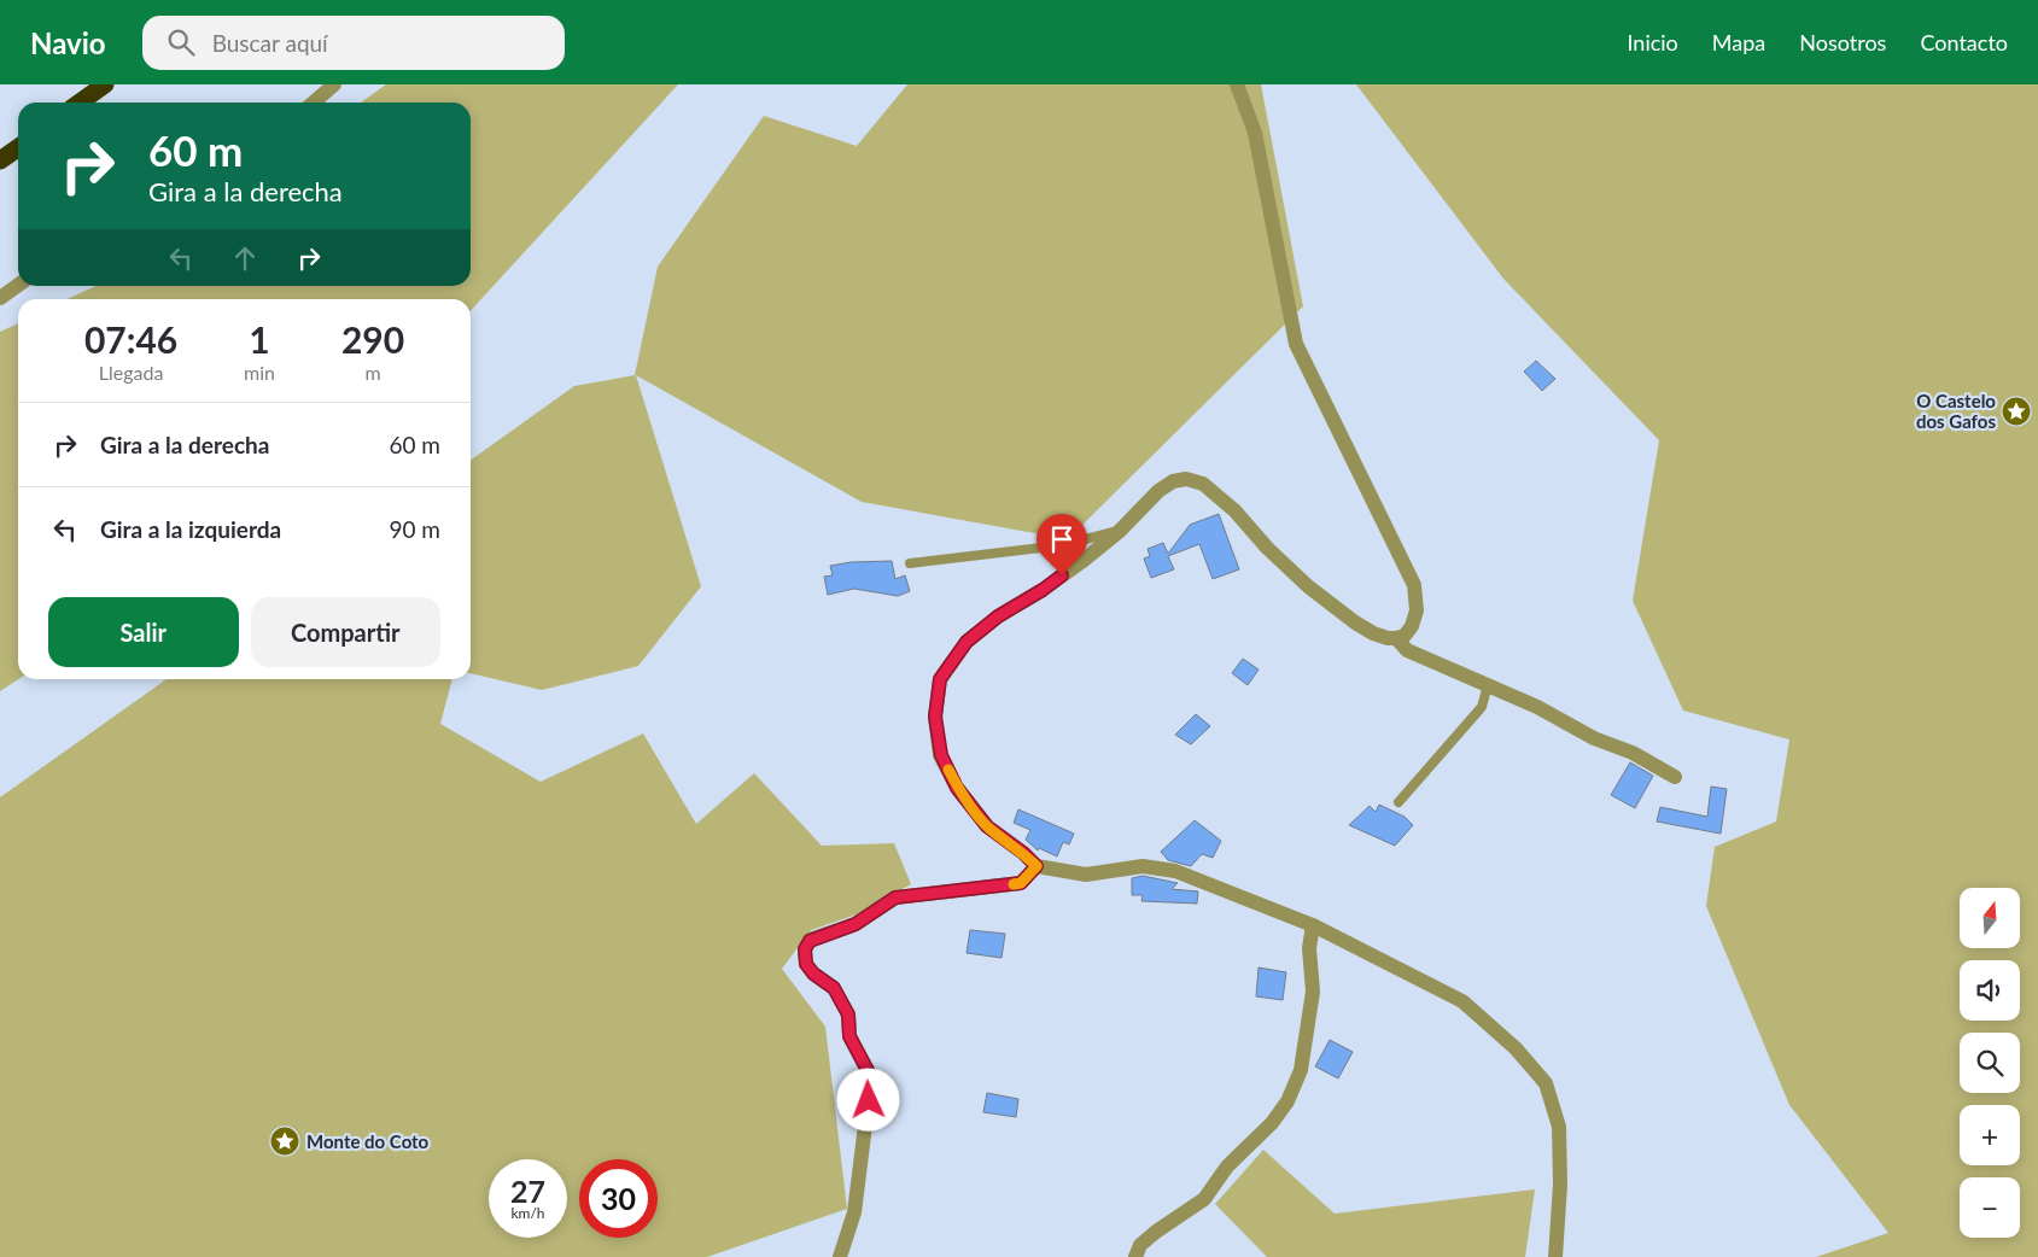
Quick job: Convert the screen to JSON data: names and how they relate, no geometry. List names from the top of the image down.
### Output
{
  "places": {
    "place": ["O Castelo dos Gafos", "Monte do Coto"]
  },
  "north": "top",
  "page": {
    "header": "Navio",
    "search": "Buscar aquí",
    "nav": [
      "Inicio",
      "Mapa",
      "Nosotros",
      "Contacto"
    ],
    "turn": ["60 m", "Gira a la derecha"],
    "eta": [
      "07:46",
      "Llegada",
      "1",
      "min",
      "290",
      "m"
    ],
    "list": [
      {
        "name": "Gira a la derecha",
        "value": "60 m"
      },
      {
        "name": "Gira a la izquierda",
        "value": "90 m"
      }
    ],
    "buttons": ["Salir", "Compartir"],
    "map_buttons": ["+", "−"],
    "speed": "27 km/h",
    "limit": "30"
  }
}
